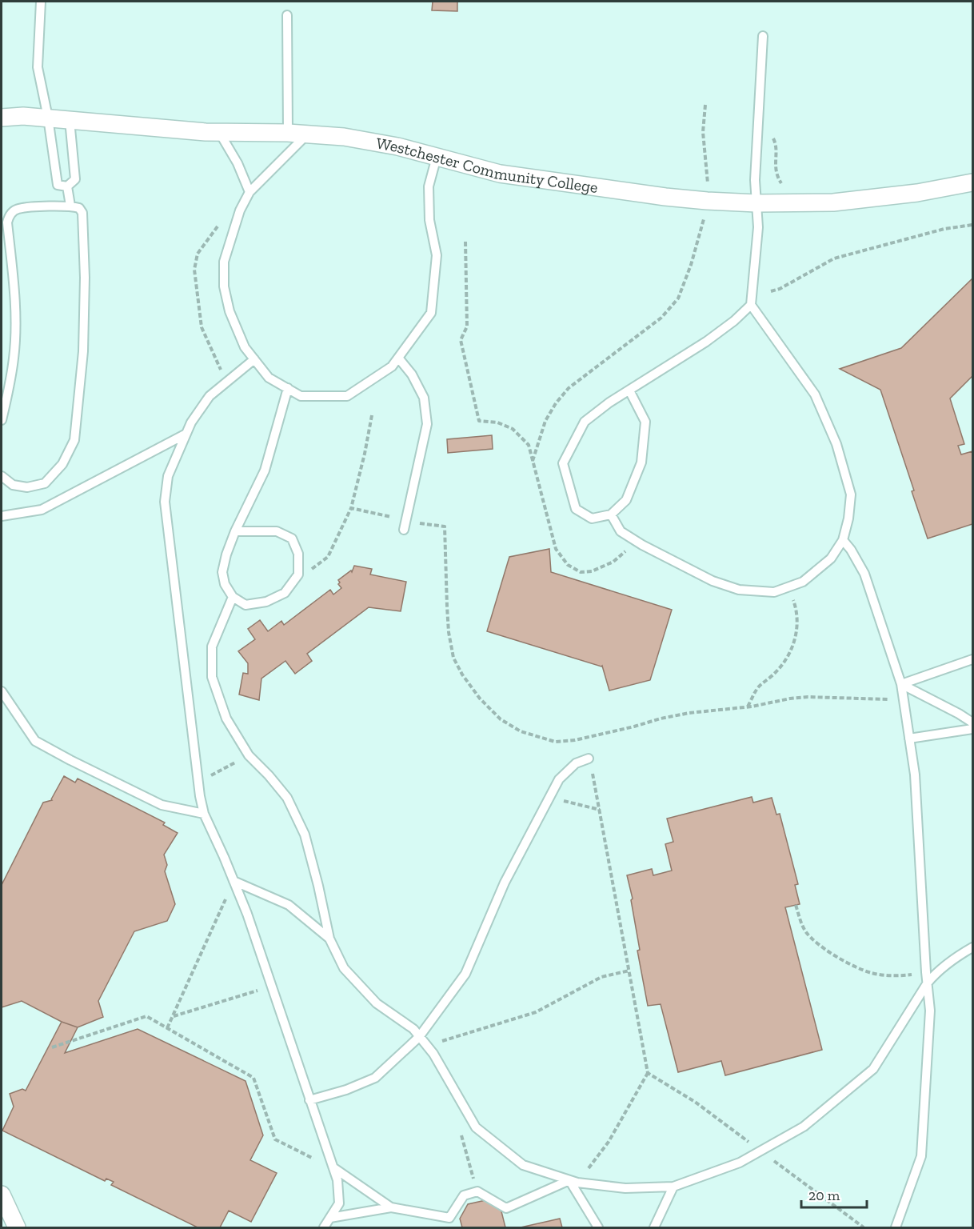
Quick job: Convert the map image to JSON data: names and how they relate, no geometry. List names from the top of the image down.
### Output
{
  "streets": {
    "street": ["Westchester Community College"]
  },
  "scale_bar": "20 m"
}
